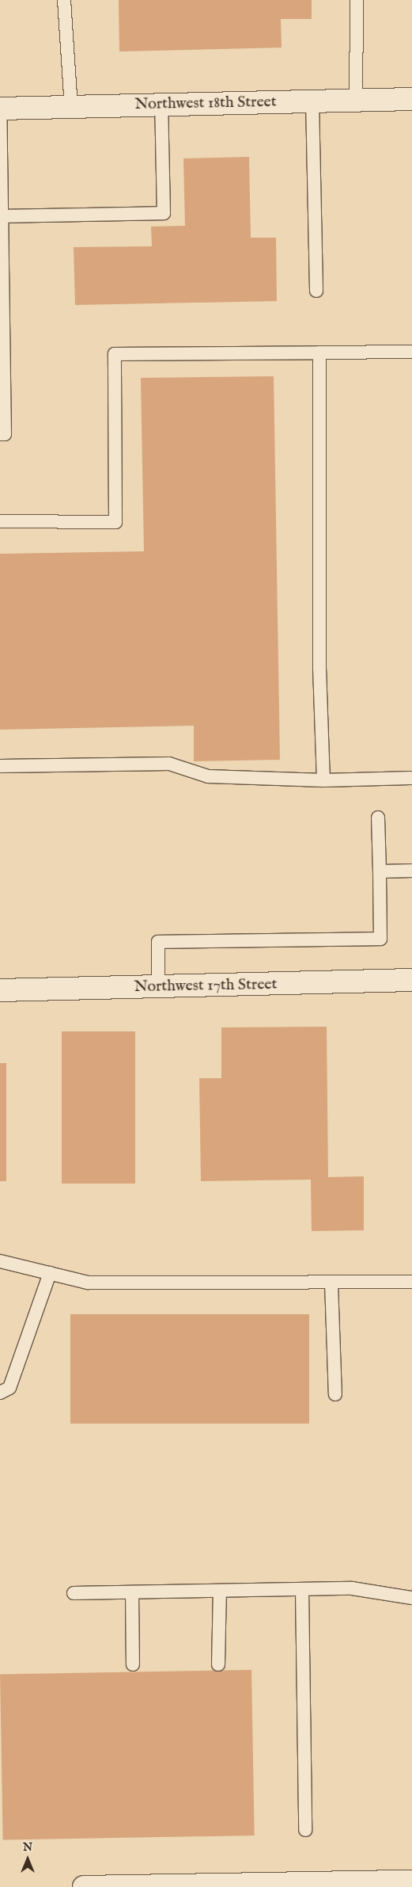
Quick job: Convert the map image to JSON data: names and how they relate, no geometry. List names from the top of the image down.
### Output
{
  "streets": {
    "street": ["Northwest 18th Street", "Northwest 17th Street"]
  },
  "north": "top"
}
